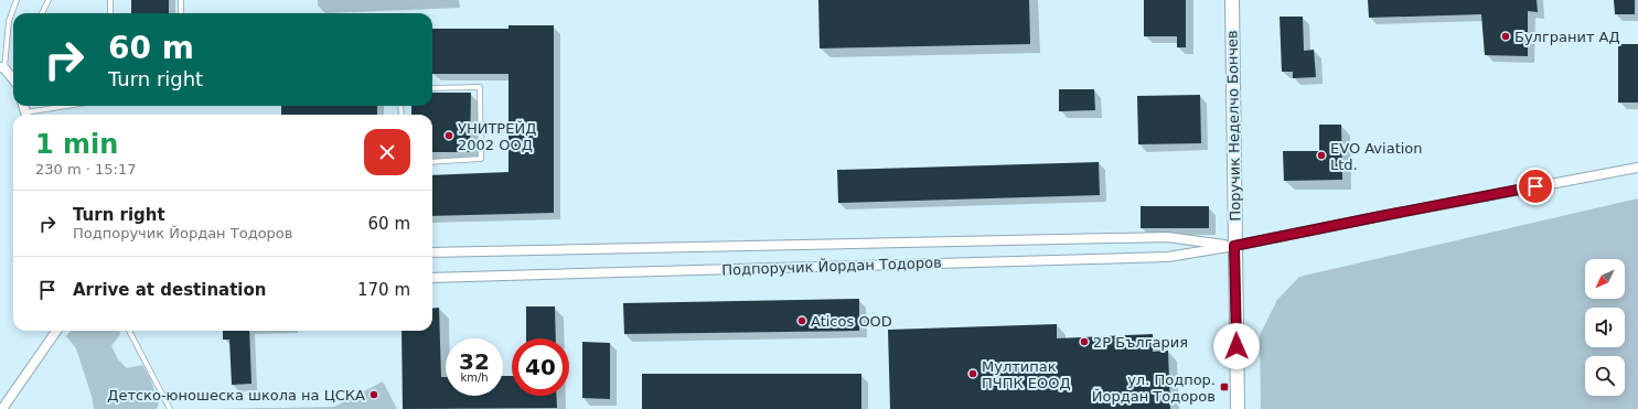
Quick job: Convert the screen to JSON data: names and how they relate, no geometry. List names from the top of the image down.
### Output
{
  "streets": {
    "street": ["Поручик Неделчо Бончев", "Подпоручик Йордан Тодоров"]
  },
  "crossings": [
    ["Поручик Неделчо Бончев", "Подпоручик Йордан Тодоров"]
  ],
  "places": {
    "other": [
      "Булгранит АД",
      "УНИТРЕЙД 2002 ООД",
      "EVO Aviation Ltd.",
      "Aticos OOD",
      "2Р България",
      "Мултипак ПЧПК ЕООД",
      "Детско-юношеска школа на ЦСКА"
    ],
    "transit": ["ул. Подпор. Йордан Тодоров"]
  },
  "north": "bottom left",
  "page": {
    "turn": ["60 m", "Turn right"],
    "heading": ["1 min", "230 m · 15:17"],
    "list": [
      {
        "name": "Turn right",
        "note": "Подпоручик Йордан Тодоров",
        "value": "60 m"
      },
      {
        "name": "Arrive at destination",
        "value": "170 m"
      }
    ],
    "speed": "32 km/h",
    "limit": "40"
  }
}
